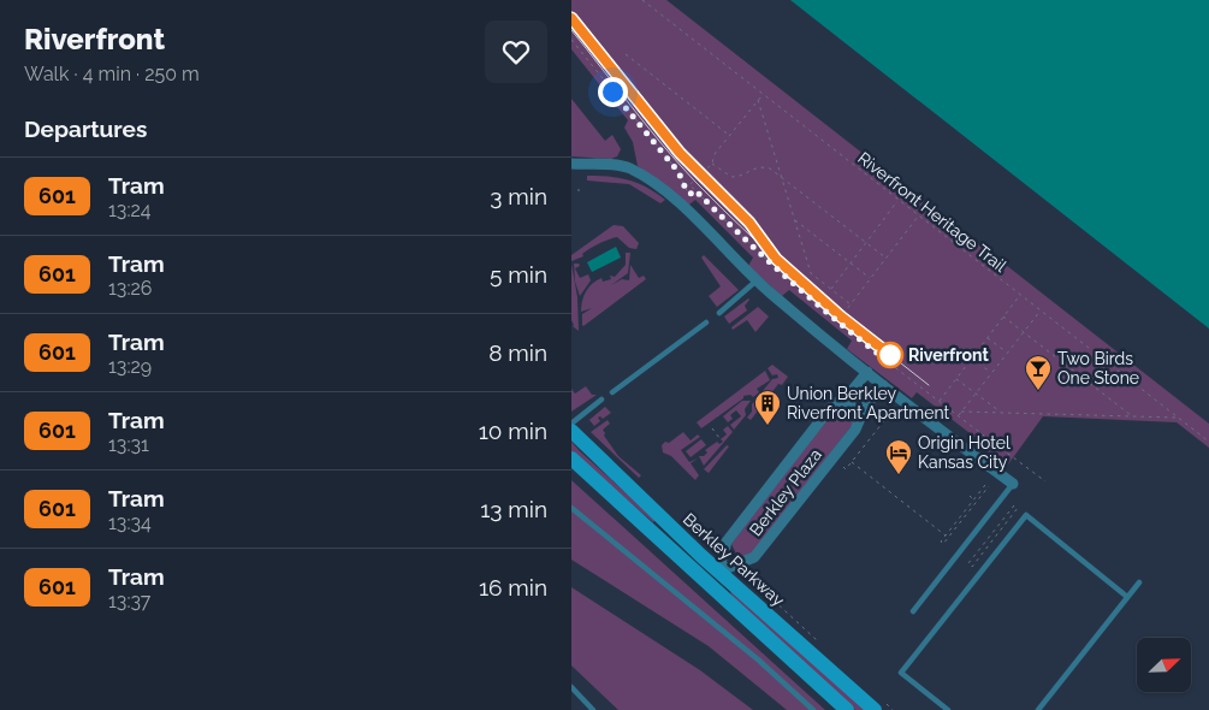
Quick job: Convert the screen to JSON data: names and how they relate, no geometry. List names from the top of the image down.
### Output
{
  "streets": {
    "main road": ["Berkley Parkway"],
    "street": ["Berkley Plaza"],
    "path": ["Riverfront Heritage Trail"]
  },
  "crossings": [
    ["Berkley Plaza", "Berkley Parkway"]
  ],
  "places": {
    "other": ["Riverfront"],
    "bar": ["Two Birds One Stone"],
    "building": ["Union Berkley Riverfront Apartment"],
    "hotel": ["Origin Hotel Kansas City"]
  },
  "lines": ["tram line 601"],
  "north": "top right",
  "page": {
    "heading": [
      ["Riverfront", "Walk · 4 min · 250 m"],
      "Departures"
    ],
    "list": [
      {
        "mark": "601",
        "name": "Tram",
        "note": "13:24",
        "value": "3 min"
      },
      {
        "mark": "601",
        "name": "Tram",
        "note": "13:26",
        "value": "5 min"
      },
      {
        "mark": "601",
        "name": "Tram",
        "note": "13:29",
        "value": "8 min"
      },
      {
        "mark": "601",
        "name": "Tram",
        "note": "13:31",
        "value": "10 min"
      },
      {
        "mark": "601",
        "name": "Tram",
        "note": "13:34",
        "value": "13 min"
      },
      {
        "mark": "601",
        "name": "Tram",
        "note": "13:37",
        "value": "16 min"
      }
    ]
  }
}
